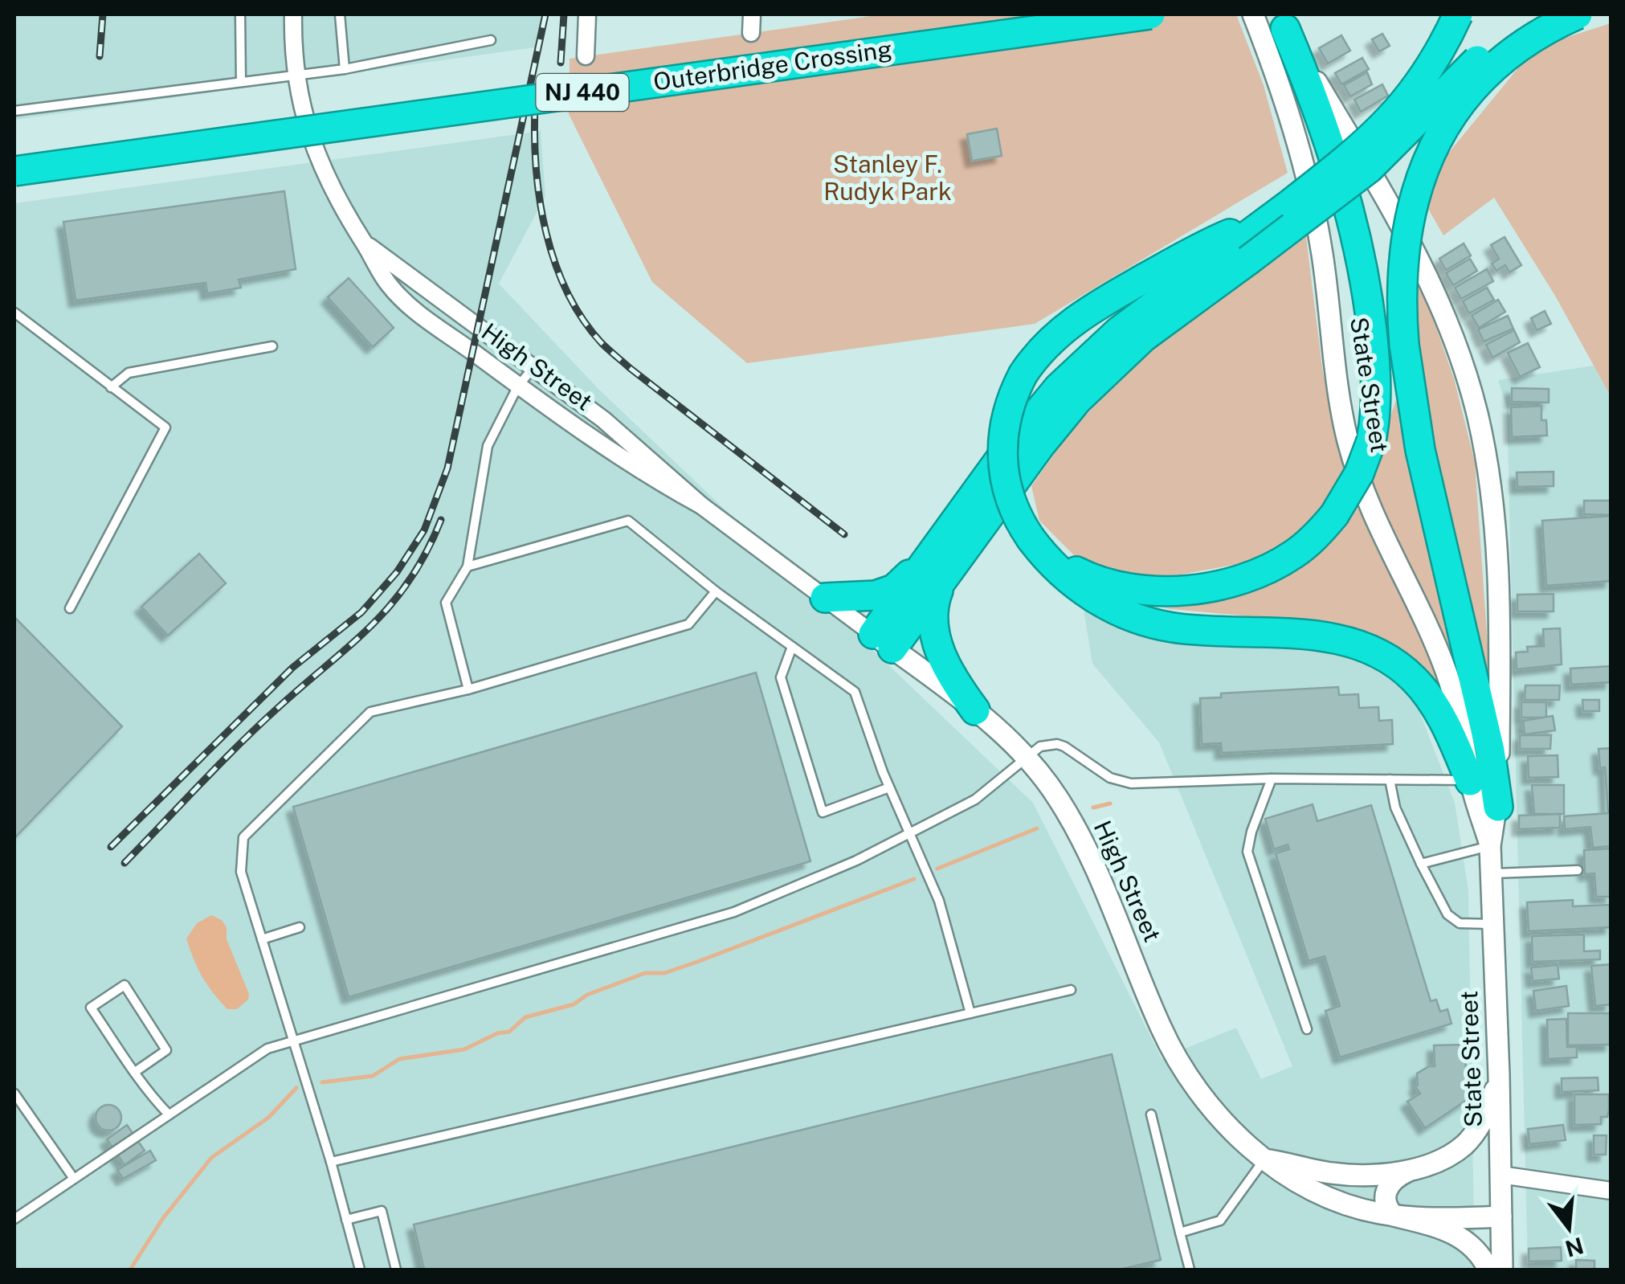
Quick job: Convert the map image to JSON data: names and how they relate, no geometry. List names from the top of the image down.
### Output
{
  "streets": {
    "highway": ["Outerbridge Crossing", "NJ 440"],
    "street": ["High Street", "State Street"]
  },
  "crossings": [
    ["High Street", "State Street"]
  ],
  "parks": ["Stanley F. Rudyk Park"],
  "north": "bottom"
}
